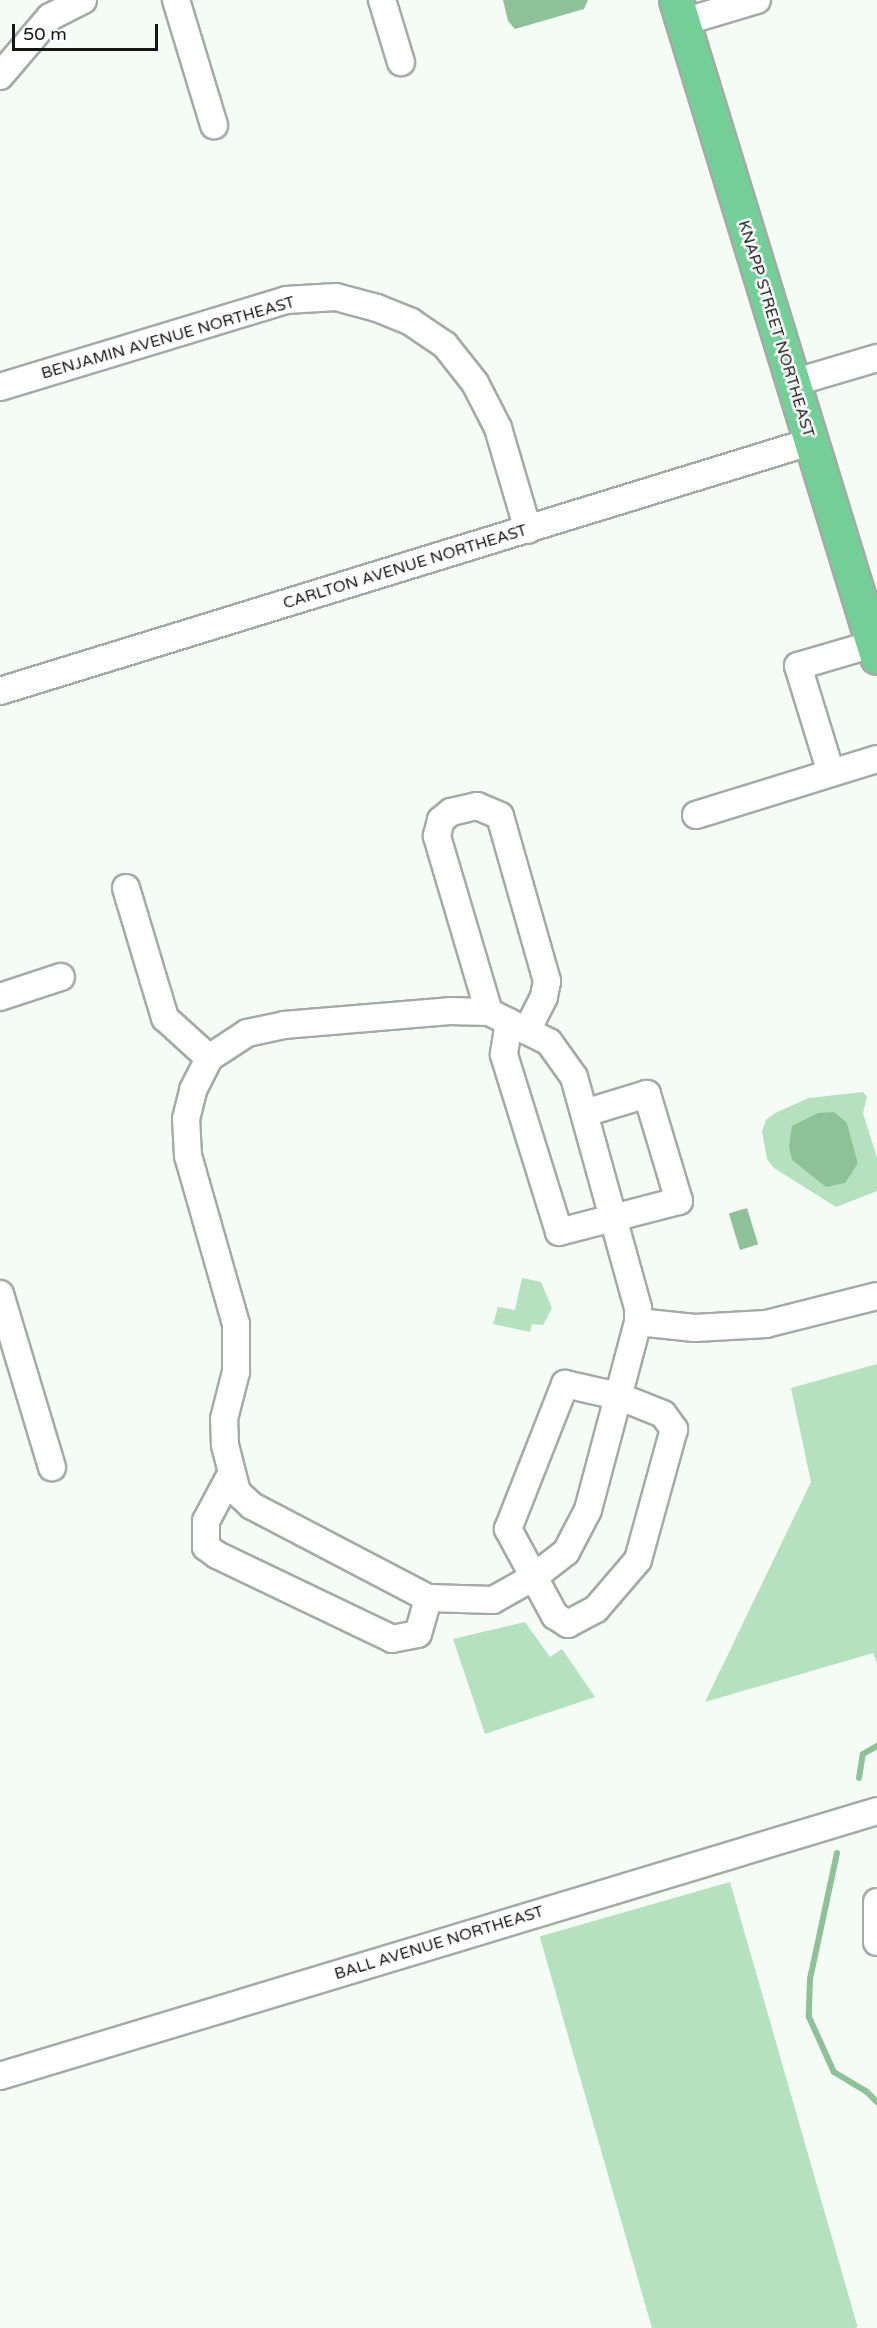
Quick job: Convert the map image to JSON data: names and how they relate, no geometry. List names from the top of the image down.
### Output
{
  "streets": {
    "main road": ["KNAPP STREET NORTHEAST"],
    "street": ["BENJAMIN AVENUE NORTHEAST", "CARLTON AVENUE NORTHEAST", "BALL AVENUE NORTHEAST"]
  },
  "crossings": [
    ["KNAPP STREET NORTHEAST", "CARLTON AVENUE NORTHEAST"],
    ["BENJAMIN AVENUE NORTHEAST", "CARLTON AVENUE NORTHEAST"]
  ],
  "scale_bar": "50 m"
}
